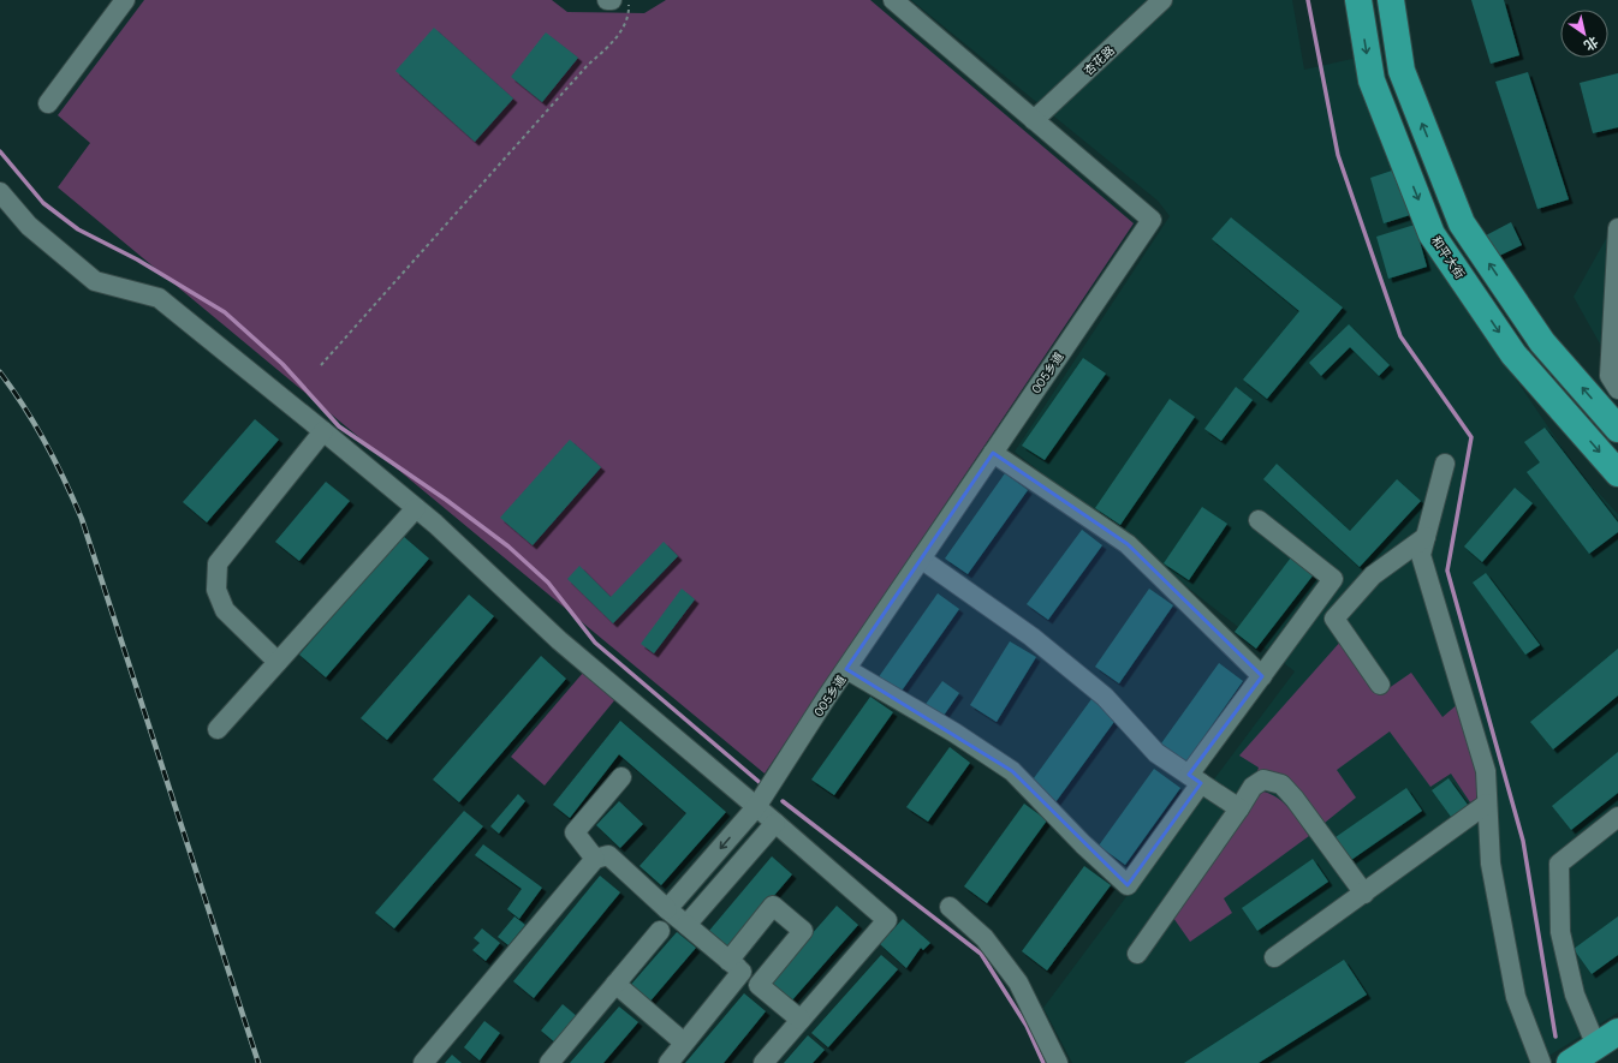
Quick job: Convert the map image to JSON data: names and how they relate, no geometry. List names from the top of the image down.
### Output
{
  "streets": {
    "highway": ["和平大街"],
    "street": ["杏花路", "005乡道"]
  },
  "crossings": [
    ["杏花路", "005乡道"]
  ],
  "north": "bottom right"
}
